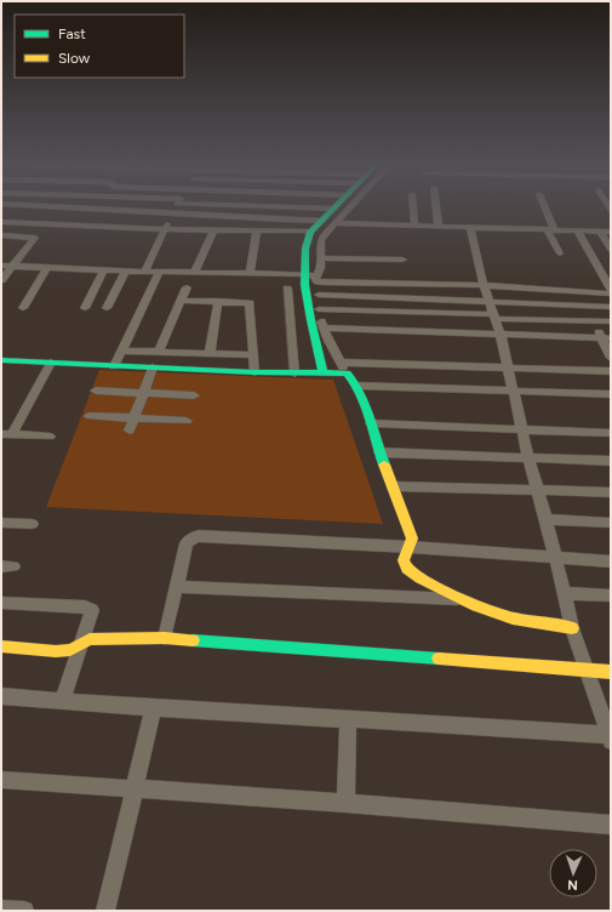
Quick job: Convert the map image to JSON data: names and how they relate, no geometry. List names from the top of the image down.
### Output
{
  "legend": ["Fast", "Slow"],
  "north": "bottom"
}
